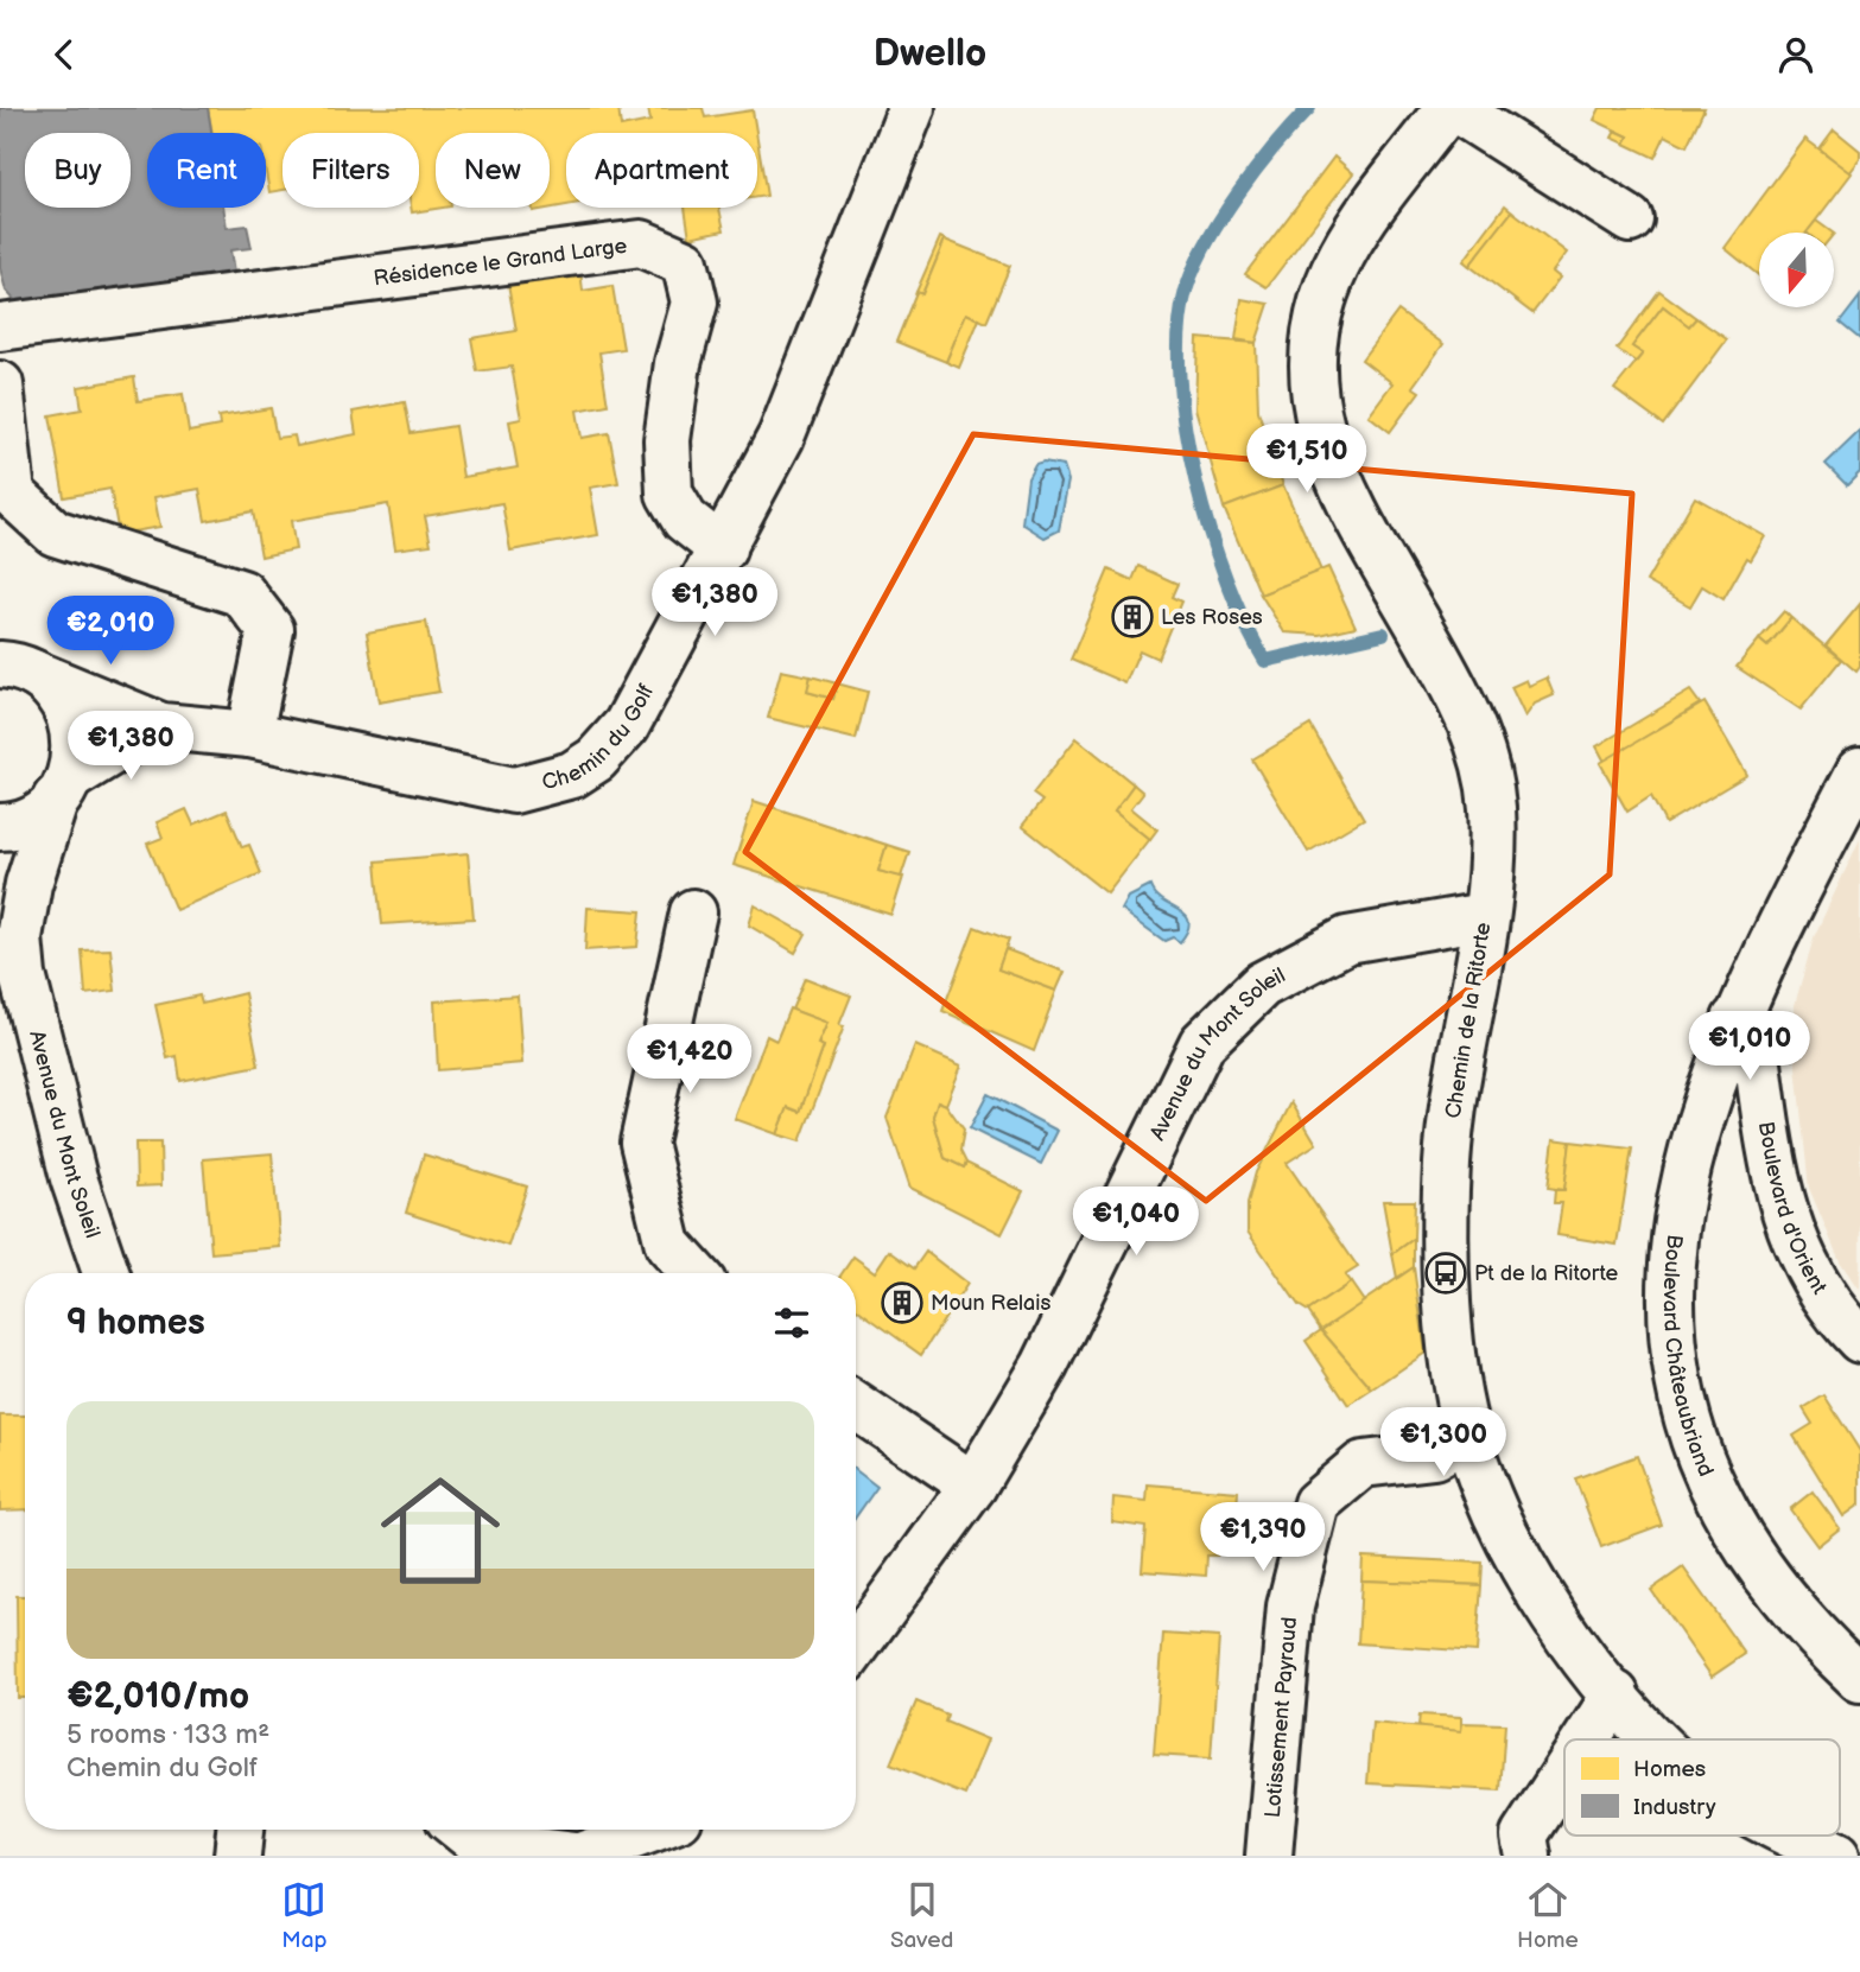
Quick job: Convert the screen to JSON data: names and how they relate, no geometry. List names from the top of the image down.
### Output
{
  "streets": {
    "street": [
      "Résidence le Grand Large",
      "Chemin du Golf",
      "Chemin de la Ritorte",
      "Avenue du Mont Soleil",
      "Boulevard d'Orient",
      "Boulevard Châteaubriand",
      "Lotissement Payraud"
    ]
  },
  "crossings": [
    ["Résidence le Grand Large", "Chemin du Golf"],
    ["Chemin du Golf", "Avenue du Mont Soleil"],
    ["Chemin de la Ritorte", "Avenue du Mont Soleil"],
    ["Chemin de la Ritorte", "Lotissement Payraud"],
    ["Boulevard d'Orient", "Boulevard Châteaubriand"]
  ],
  "places": {
    "building": ["Les Roses", "Moun Relais"],
    "bus stop": ["Pt de la Ritorte"]
  },
  "legend": ["Homes", "Industry"],
  "north": "bottom",
  "page": {
    "header": "Dwello",
    "chip": [
      "Buy",
      "Rent",
      "Filters",
      "New",
      "Apartment"
    ],
    "price": [
      "€1,510",
      "€1,380",
      "€2,010",
      "€1,380",
      "€1,010",
      "€1,420",
      "€1,040",
      "€1,300",
      "€1,390"
    ],
    "heading": "9 homes",
    "list": [
      {
        "name": "€2,010/mo",
        "note": "5 rooms · 133 m² · Chemin du Golf"
      }
    ],
    "tabs": ["Map", "Saved", "Home"]
  }
}
